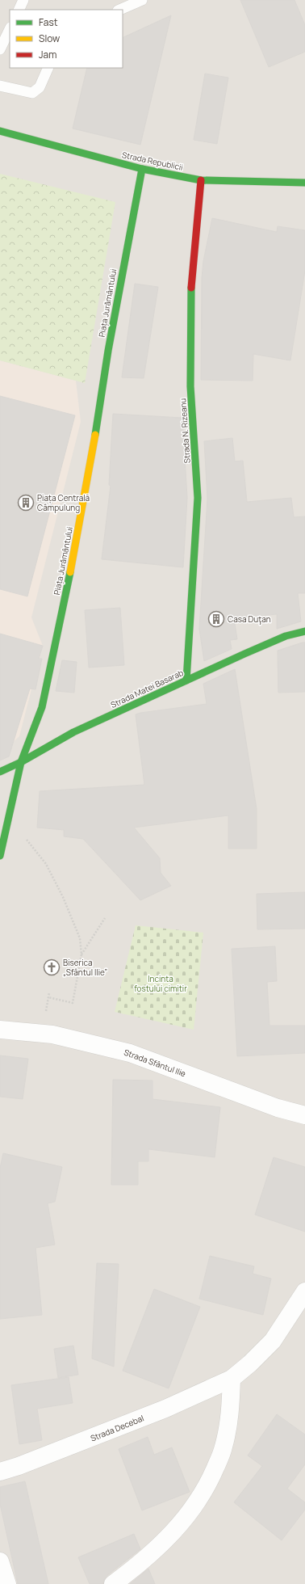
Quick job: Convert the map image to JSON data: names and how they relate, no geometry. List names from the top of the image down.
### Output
{
  "streets": {
    "street": [
      "Strada Republicii",
      "Piața Jurământului",
      "Strada N. Rizeanu",
      "Strada Matei Basarab",
      "Strada Sfântul Ilie",
      "Strada Decebal"
    ]
  },
  "crossings": [
    ["Strada Republicii", "Piața Jurământului"],
    ["Strada Republicii", "Strada N. Rizeanu"],
    ["Piața Jurământului", "Strada Matei Basarab"],
    ["Strada N. Rizeanu", "Strada Matei Basarab"]
  ],
  "parks": ["Incinta fostului cimitir"],
  "places": {
    "building": ["Piața Centrală Câmpulung", "Casa Duţan"],
    "church": ["Biserica „Sfântul Ilie”"]
  },
  "legend": ["Fast", "Slow", "Jam"]
}
